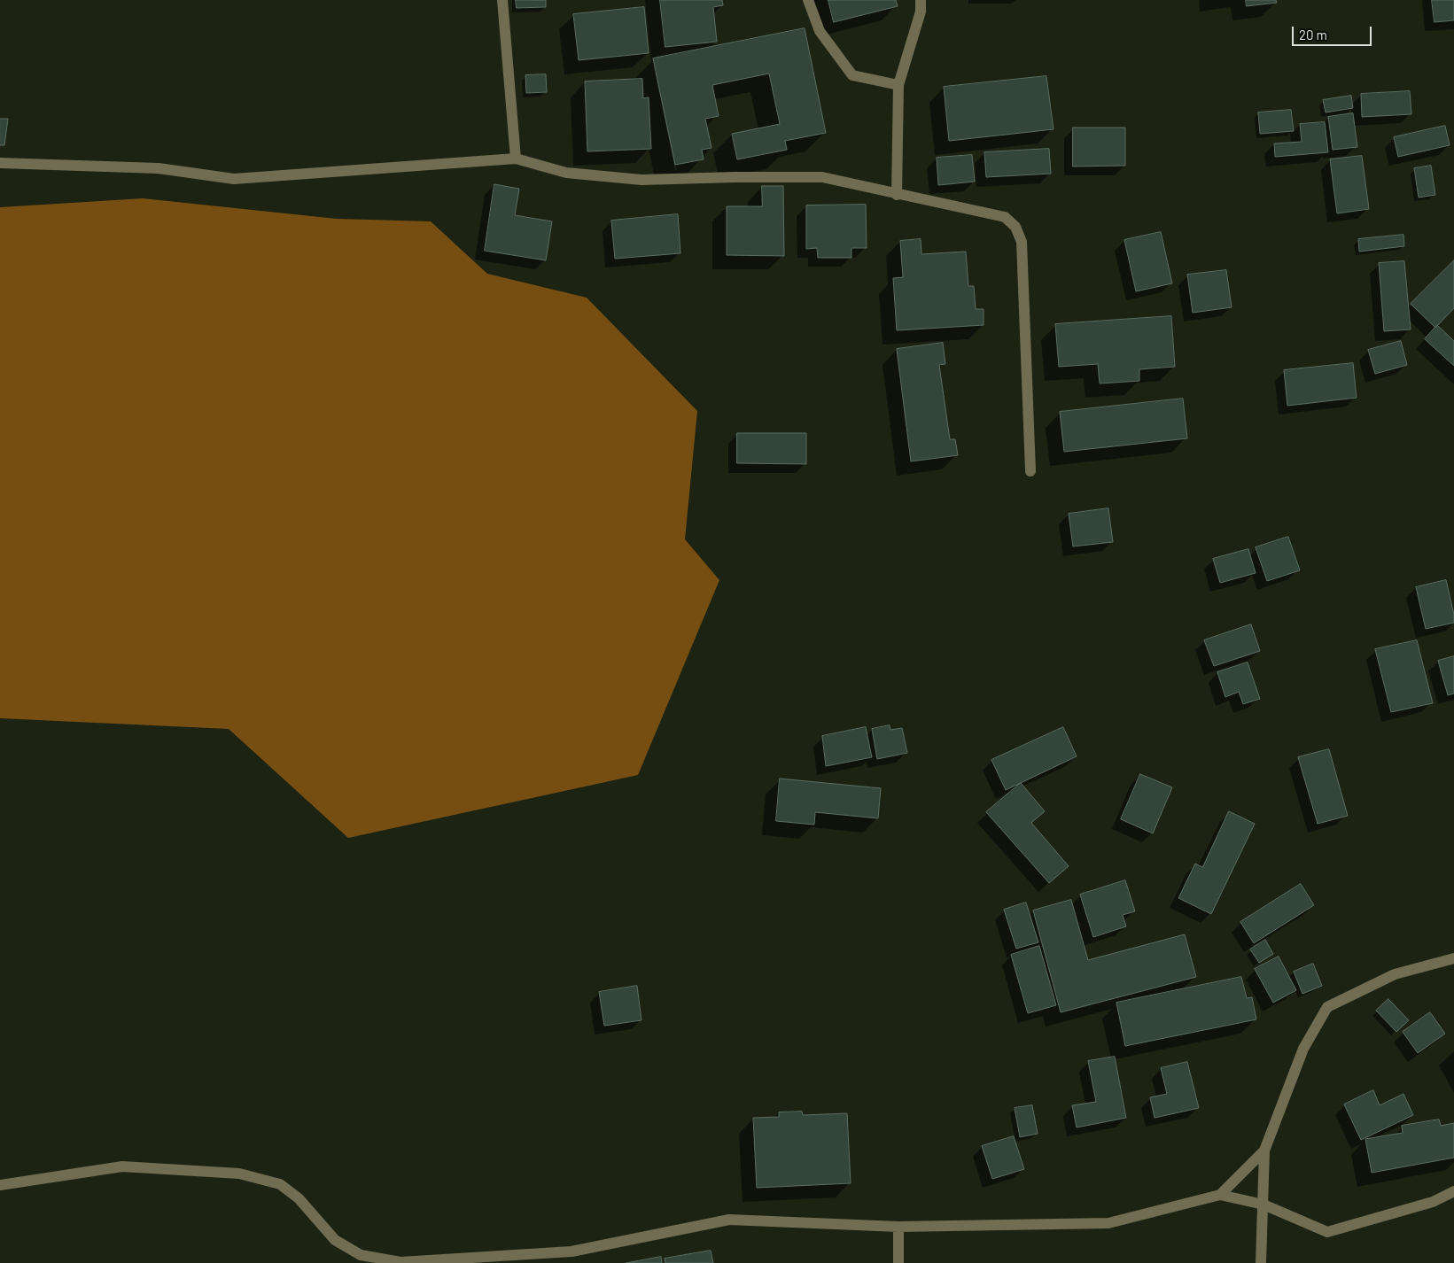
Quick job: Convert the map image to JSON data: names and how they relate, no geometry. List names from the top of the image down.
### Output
{
  "scale_bar": "20 m"
}
